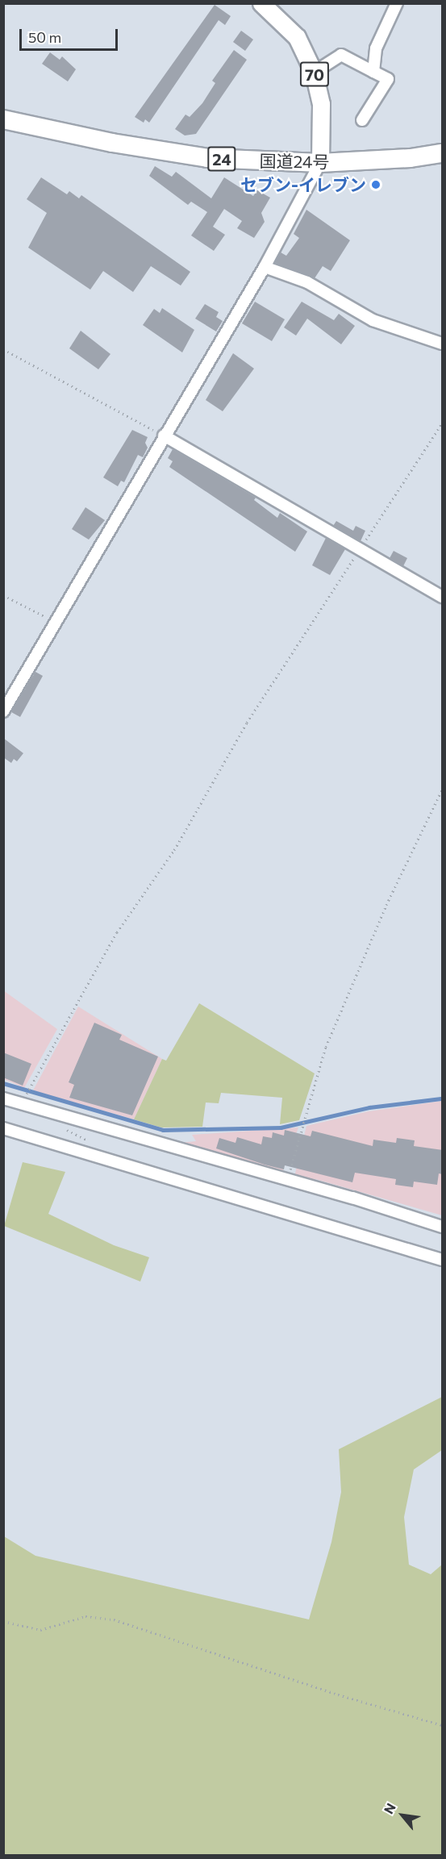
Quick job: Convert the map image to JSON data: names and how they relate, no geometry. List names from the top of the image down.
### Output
{
  "streets": {
    "highway": ["24", "国道24号"],
    "main road": ["70"]
  },
  "crossings": [
    ["70", "国道24号"]
  ],
  "places": ["セブン-イレブン"],
  "scale_bar": "50 m",
  "north": "top left"
}
